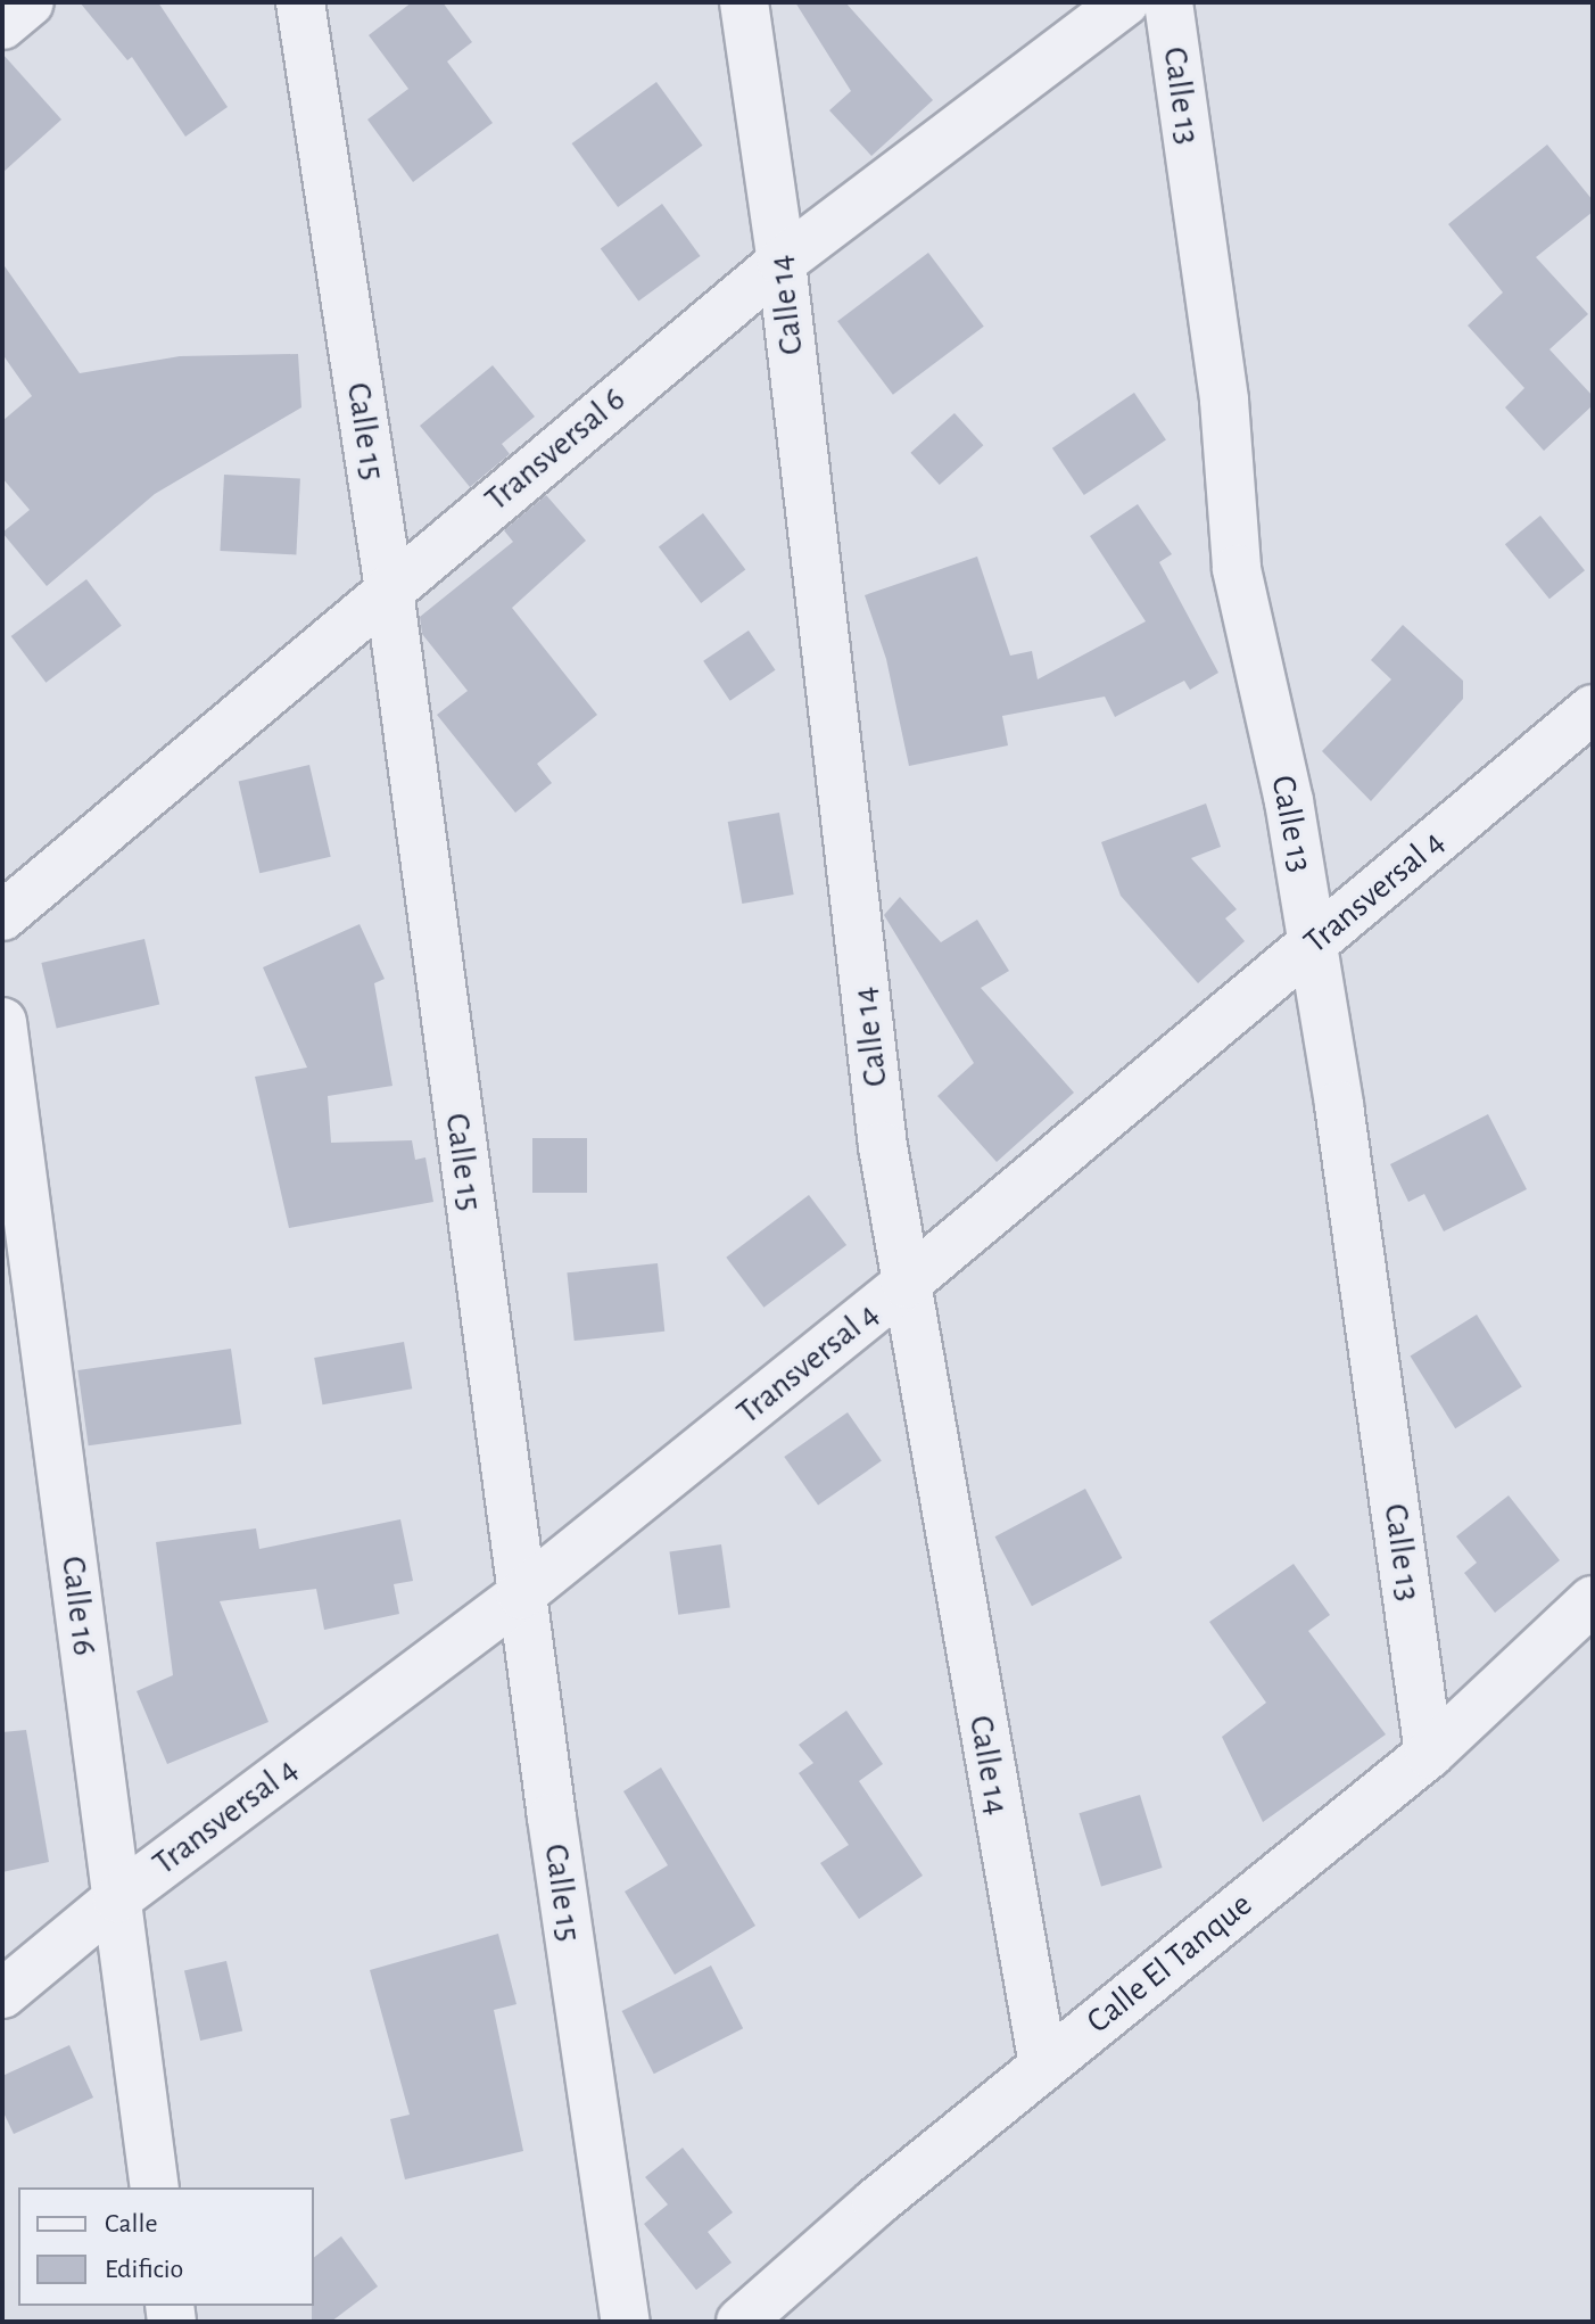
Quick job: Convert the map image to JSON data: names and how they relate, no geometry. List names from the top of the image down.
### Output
{
  "streets": {
    "street": [
      "Calle 13",
      "Calle 14",
      "Calle 15",
      "Transversal 6",
      "Transversal 4",
      "Calle 16",
      "Calle El Tanque"
    ]
  },
  "crossings": [
    ["Calle 13", "Transversal 4"],
    ["Calle 13", "Calle El Tanque"],
    ["Calle 14", "Transversal 6"],
    ["Calle 14", "Transversal 4"],
    ["Calle 14", "Calle El Tanque"],
    ["Calle 15", "Transversal 6"],
    ["Calle 15", "Transversal 4"],
    ["Transversal 4", "Calle 16"]
  ],
  "legend": ["Calle", "Edificio"]
}
